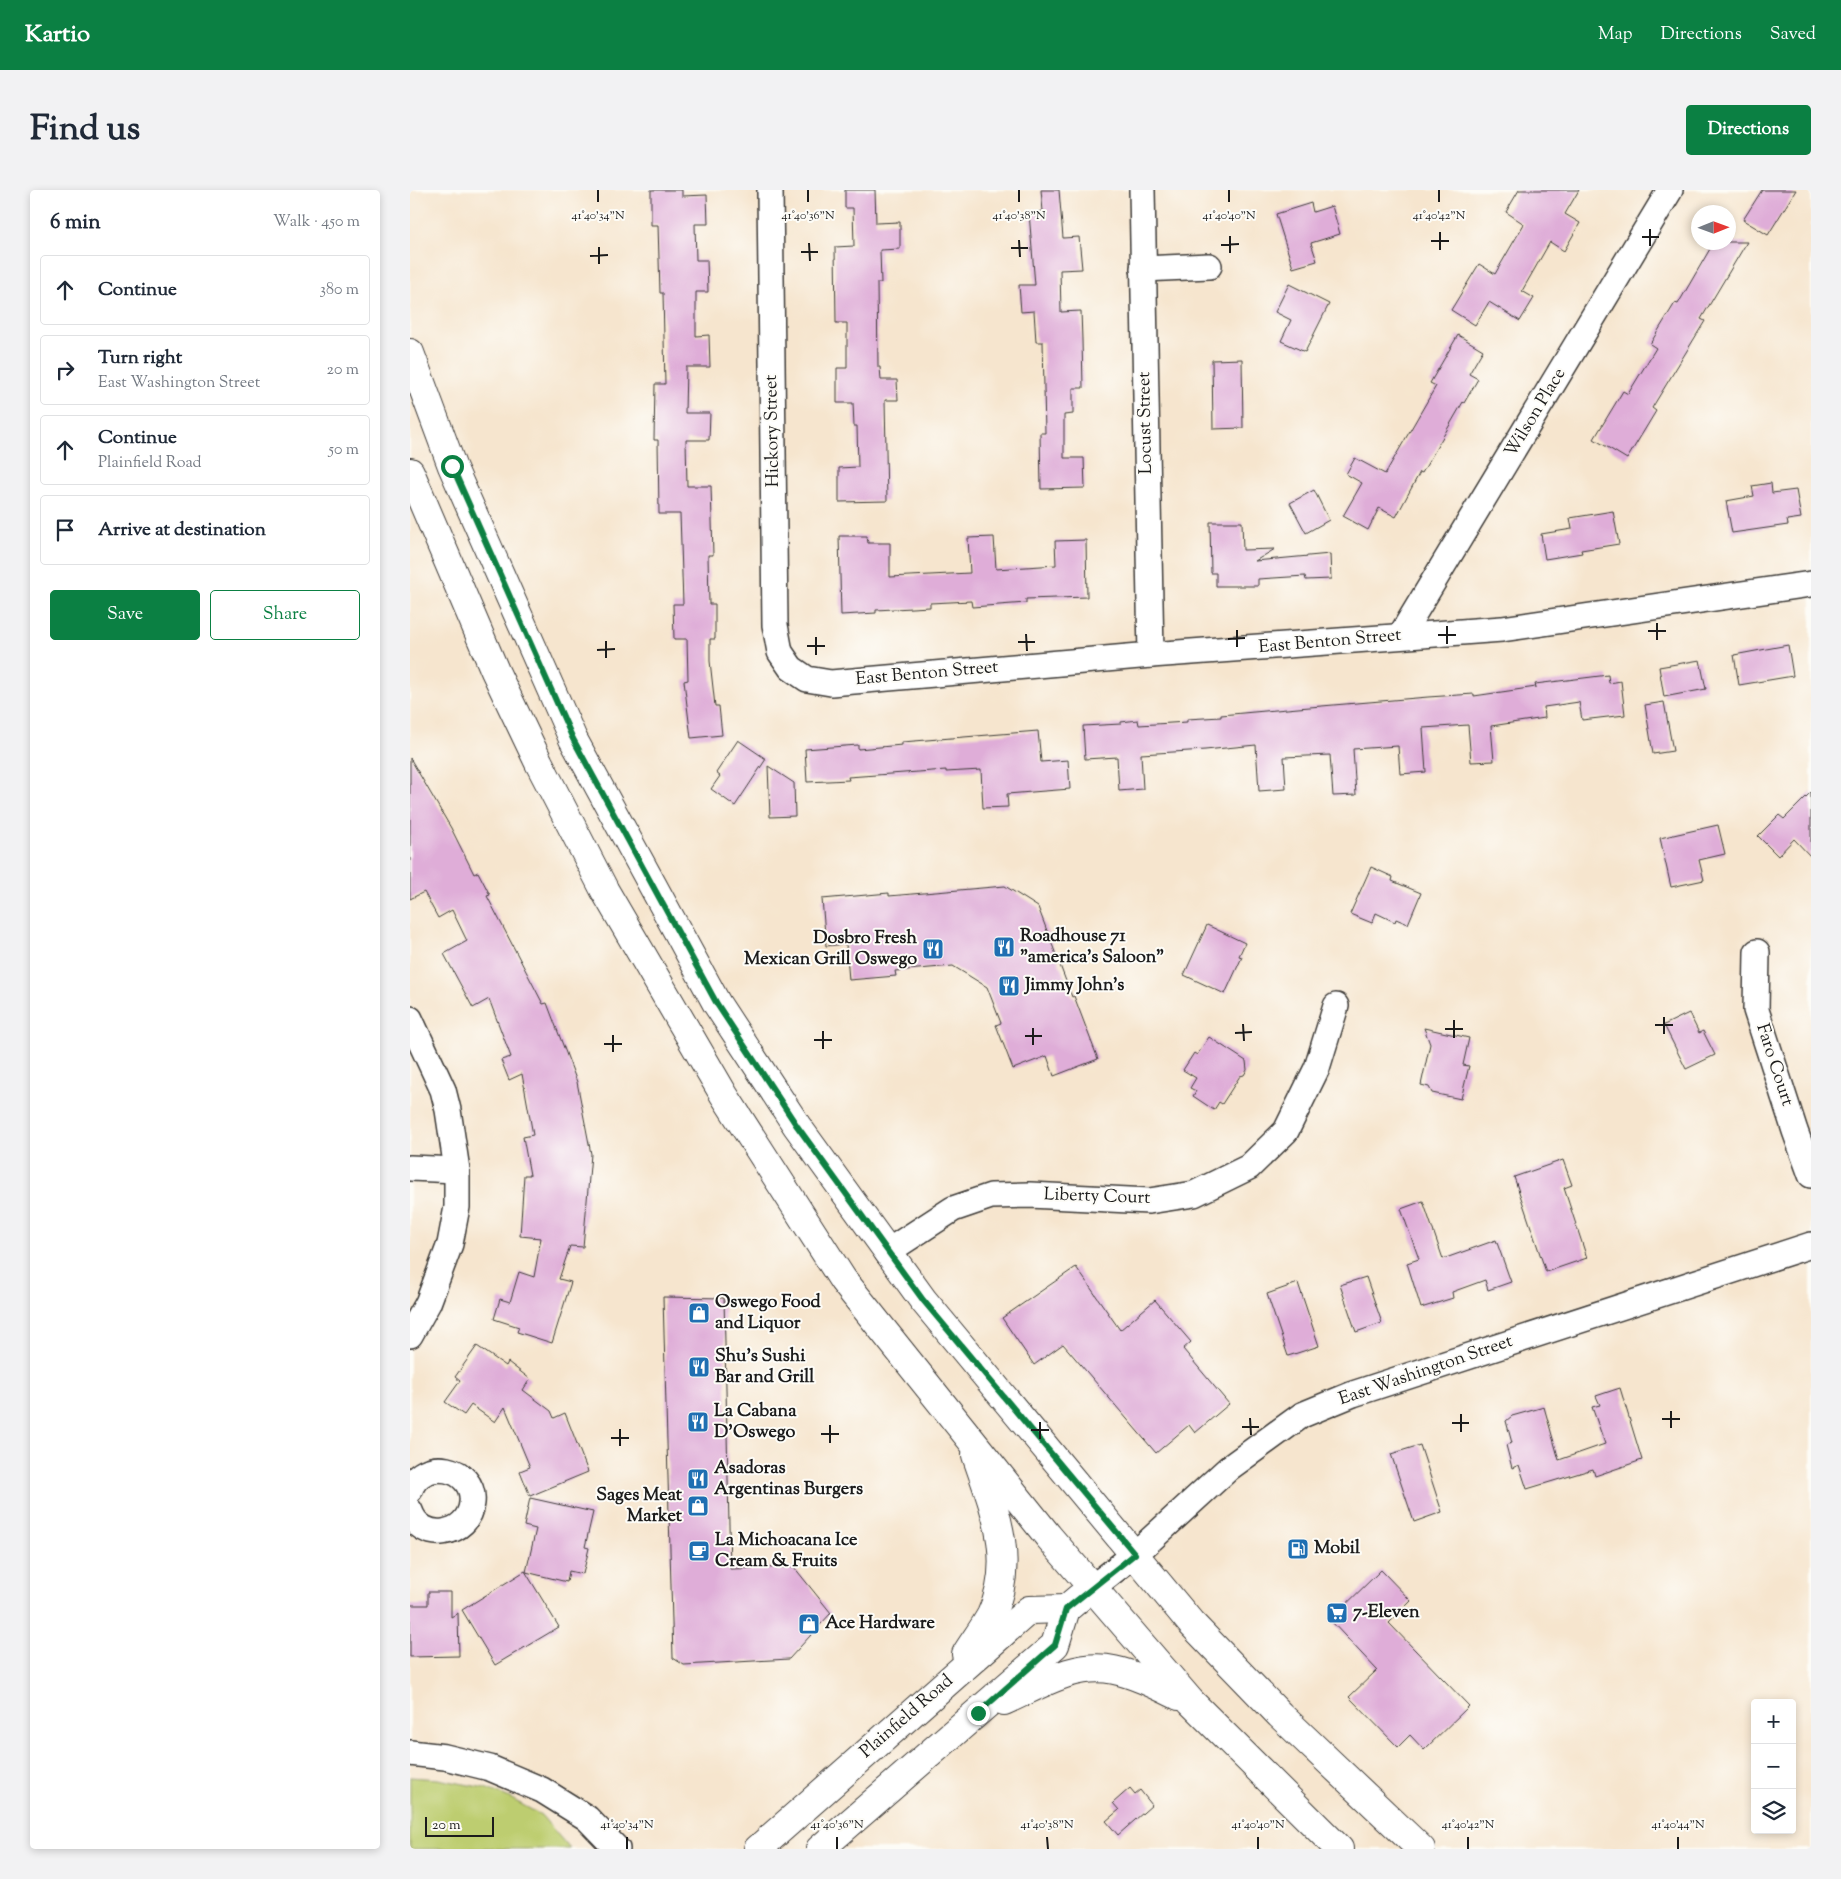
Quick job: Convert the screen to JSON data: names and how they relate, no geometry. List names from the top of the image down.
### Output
{
  "streets": {
    "main road": ["Plainfield Road"],
    "street": [
      "Wilson Place",
      "Locust Street",
      "Hickory Street",
      "East Benton Street",
      "Faro Court",
      "Liberty Court",
      "East Washington Street"
    ]
  },
  "crossings": [
    ["Wilson Place", "East Benton Street"],
    ["Locust Street", "East Benton Street"],
    ["Hickory Street", "East Benton Street"]
  ],
  "places": {
    "restaurant": [
      "Roadhouse 71 \"america's Saloon\"",
      "Dosbro Fresh Mexican Grill Oswego",
      "Jimmy John's",
      "Shu's Sushi Bar and Grill",
      "La Cabana D'Oswego",
      "Asadoras Argentinas Burgers"
    ],
    "shop": ["Oswego Food and Liquor", "Sages Meat Market", "Ace Hardware"],
    "fuel station": ["Mobil"],
    "cafe": ["La Michoacana Ice Cream & Fruits"],
    "supermarket": ["7-Eleven"]
  },
  "scale_bar": "20 m",
  "north": "right",
  "page": {
    "header": "Kartio",
    "nav": ["Map", "Directions", "Saved"],
    "title": "Find us",
    "buttons": [
      "Directions",
      ["Save", "Share"]
    ],
    "heading": ["6 min", "Walk · 450 m"],
    "list": [
      ["Continue", "380 m"],
      ["Turn right", "East Washington Street", "20 m"],
      ["Continue", "Plainfield Road", "50 m"],
      "Arrive at destination"
    ],
    "map_buttons": ["+", "−"],
    "scale": "20 m"
  },
  "coordinates": [
    "41°40'34\"N",
    "41°40'36\"N",
    "41°40'38\"N",
    "41°40'40\"N",
    "41°40'42\"N",
    "41°40'44\"N"
  ]
}
